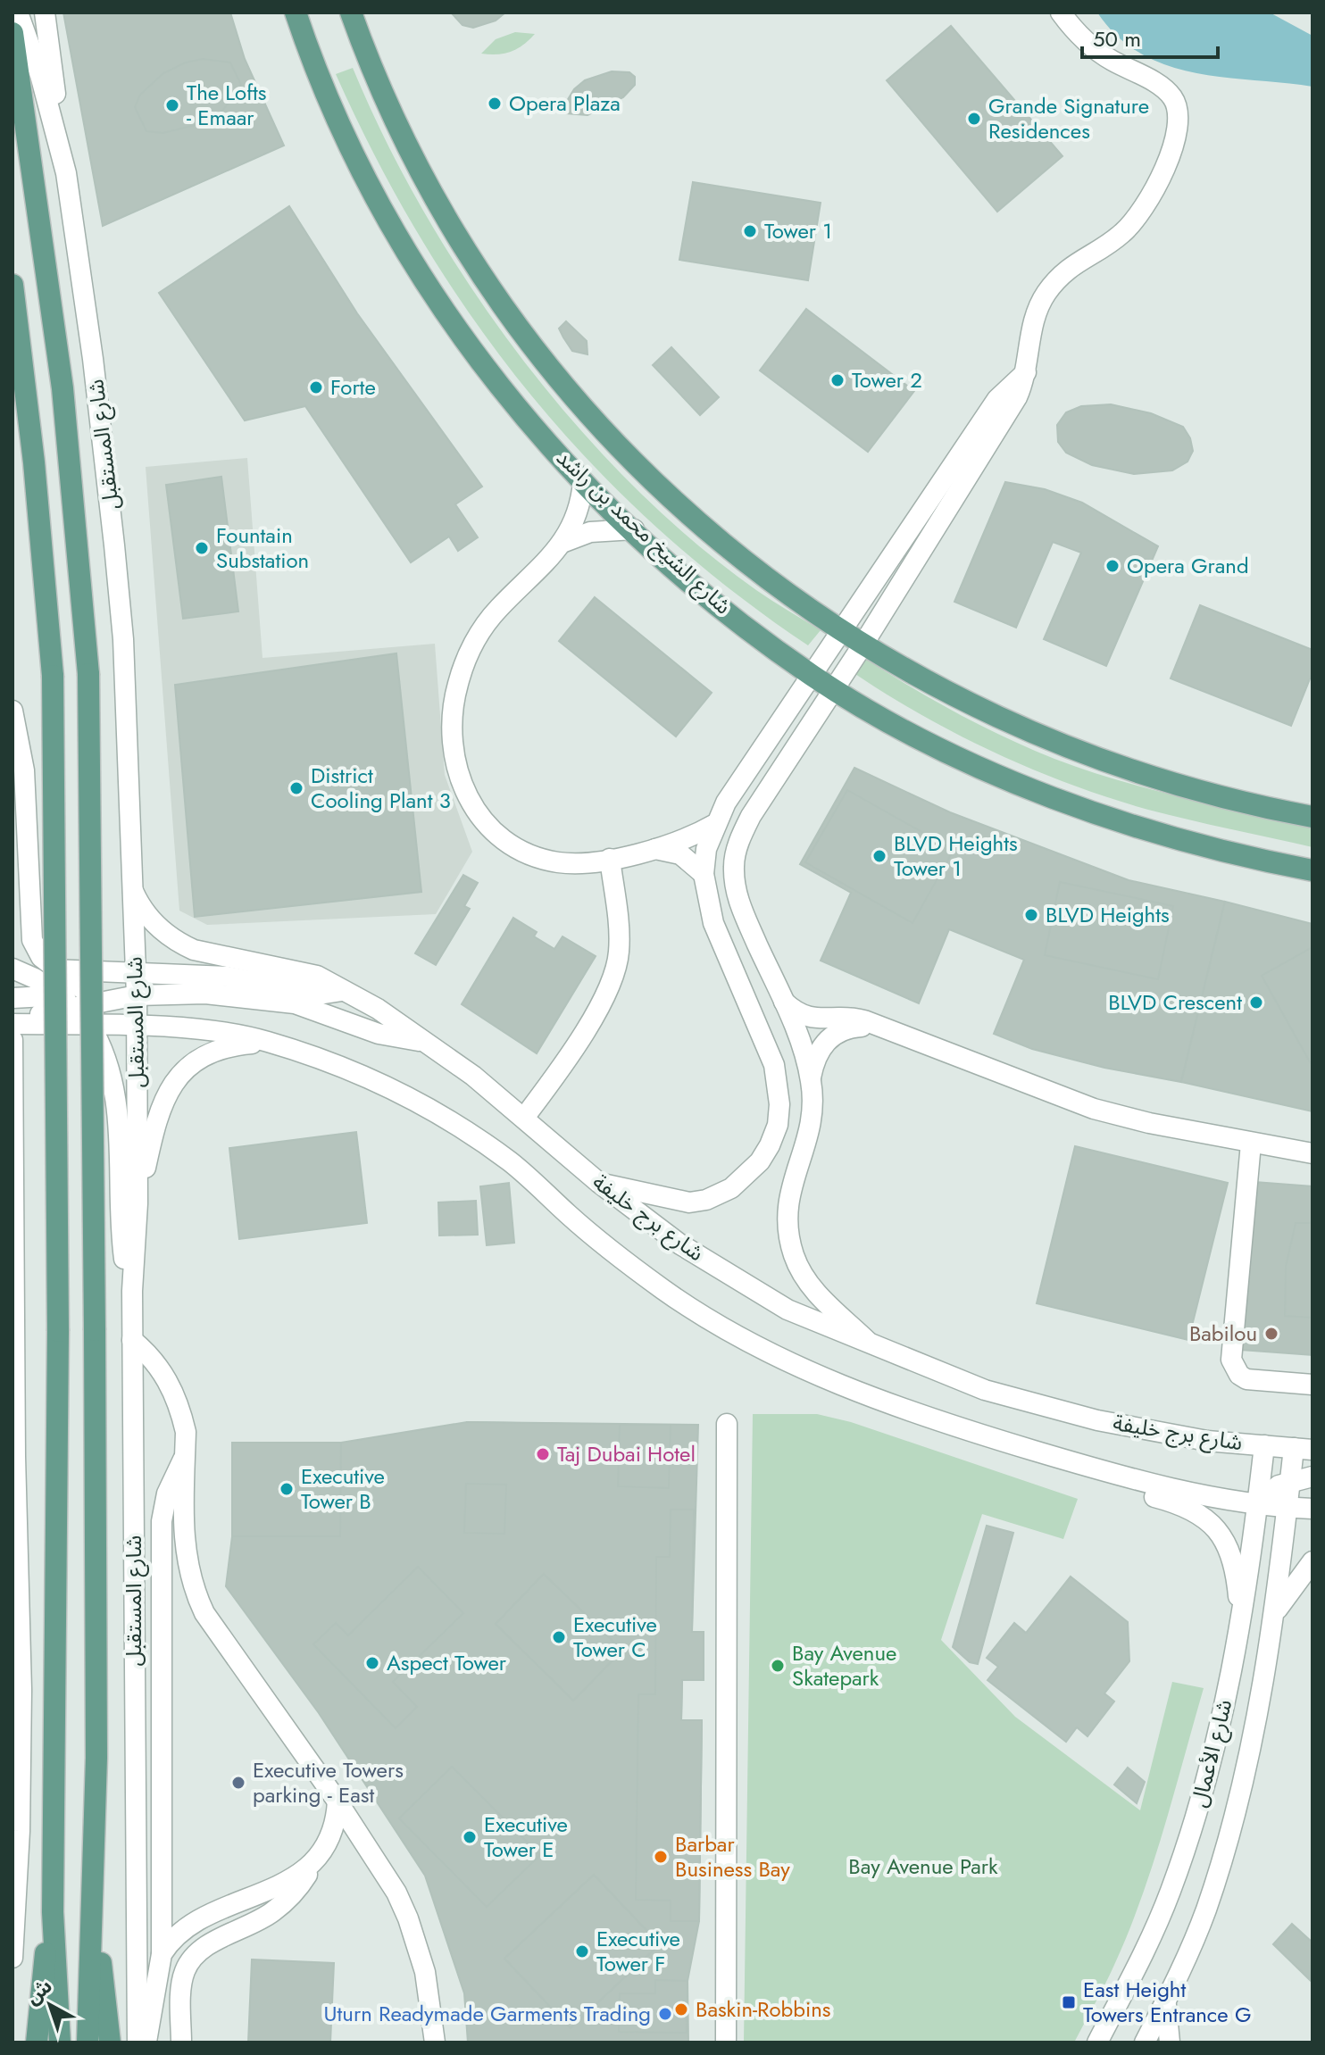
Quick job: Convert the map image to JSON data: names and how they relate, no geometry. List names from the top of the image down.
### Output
{
  "streets": {
    "main road": ["شارع المستقبل", "شارع الشيخ محمد بن راشد"],
    "street": ["شارع برج خليفة", "شارع الأعمال"]
  },
  "crossings": [
    ["شارع المستقبل", "شارع برج خليفة"],
    ["شارع برج خليفة", "شارع الأعمال"]
  ],
  "parks": ["Bay Avenue Park"],
  "places": {
    "other": [
      "Opera Plaza",
      "The Lofts - Emaar",
      "Grande Signature Residences",
      "Tower 1",
      "Tower 2",
      "Forte",
      "Fountain Substation",
      "Opera Grand",
      "District Cooling Plant 3",
      "BLVD Heights Tower 1",
      "BLVD Heights",
      "BLVD Crescent",
      "Babilou",
      "Taj Dubai Hotel",
      "Executive Tower B",
      "Executive Tower C",
      "Aspect Tower",
      "Bay Avenue Skatepark",
      "Executive Towers parking - East",
      "Executive Tower E",
      "Barbar Business Bay",
      "Executive Tower F",
      "Baskin-Robbins",
      "Uturn Readymade Garments Trading"
    ],
    "transit": ["East Height Towers Entrance G"]
  },
  "scale_bar": "50 m",
  "north": "top left"
}
